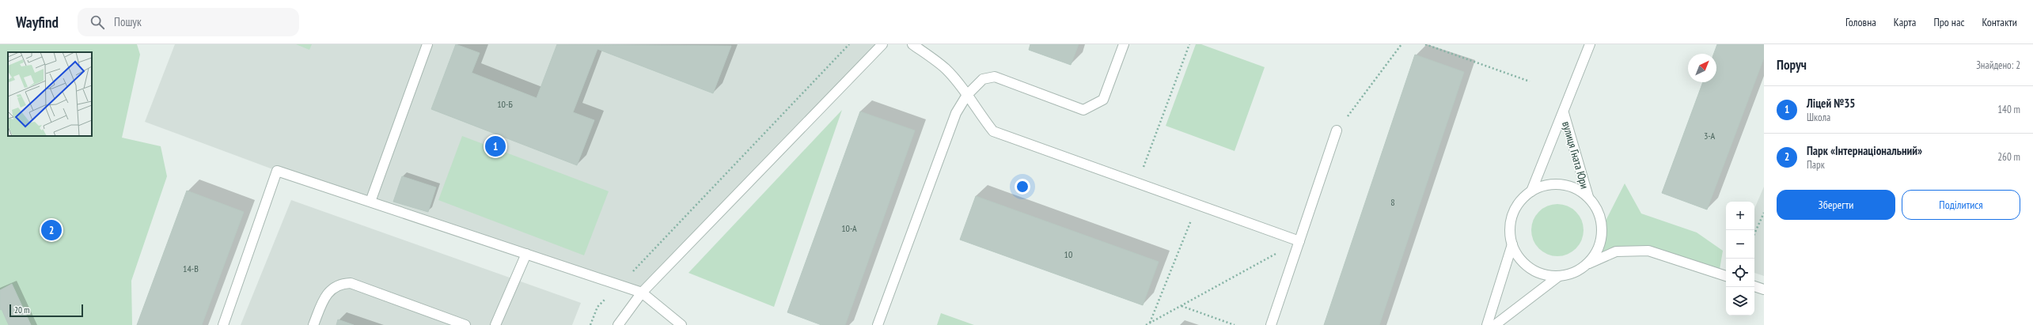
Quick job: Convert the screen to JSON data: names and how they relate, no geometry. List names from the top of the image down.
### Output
{
  "streets": {
    "street": ["вулиця Гната Юри"]
  },
  "house_numbers": [
    "10-Б",
    "3-А",
    "8",
    "10-А",
    "10",
    "14-В"
  ],
  "scale_bar": "20 m",
  "north": "top right",
  "page": {
    "header": "Wayfind",
    "search": "Пошук",
    "nav": [
      "Головна",
      "Карта",
      "Про нас",
      "Контакти"
    ],
    "heading": ["Поруч", "Знайдено: 2"],
    "list": [
      {
        "mark": "1",
        "name": "Ліцей №35",
        "note": "Школа",
        "value": "140 m"
      },
      {
        "mark": "2",
        "name": "Парк «Інтернаціональний»",
        "note": "Парк",
        "value": "260 m"
      }
    ],
    "pins": ["1", "2"],
    "buttons": ["Зберегти", "Поділитися"],
    "map_buttons": ["+", "−"],
    "scale": "20 m"
  }
}
